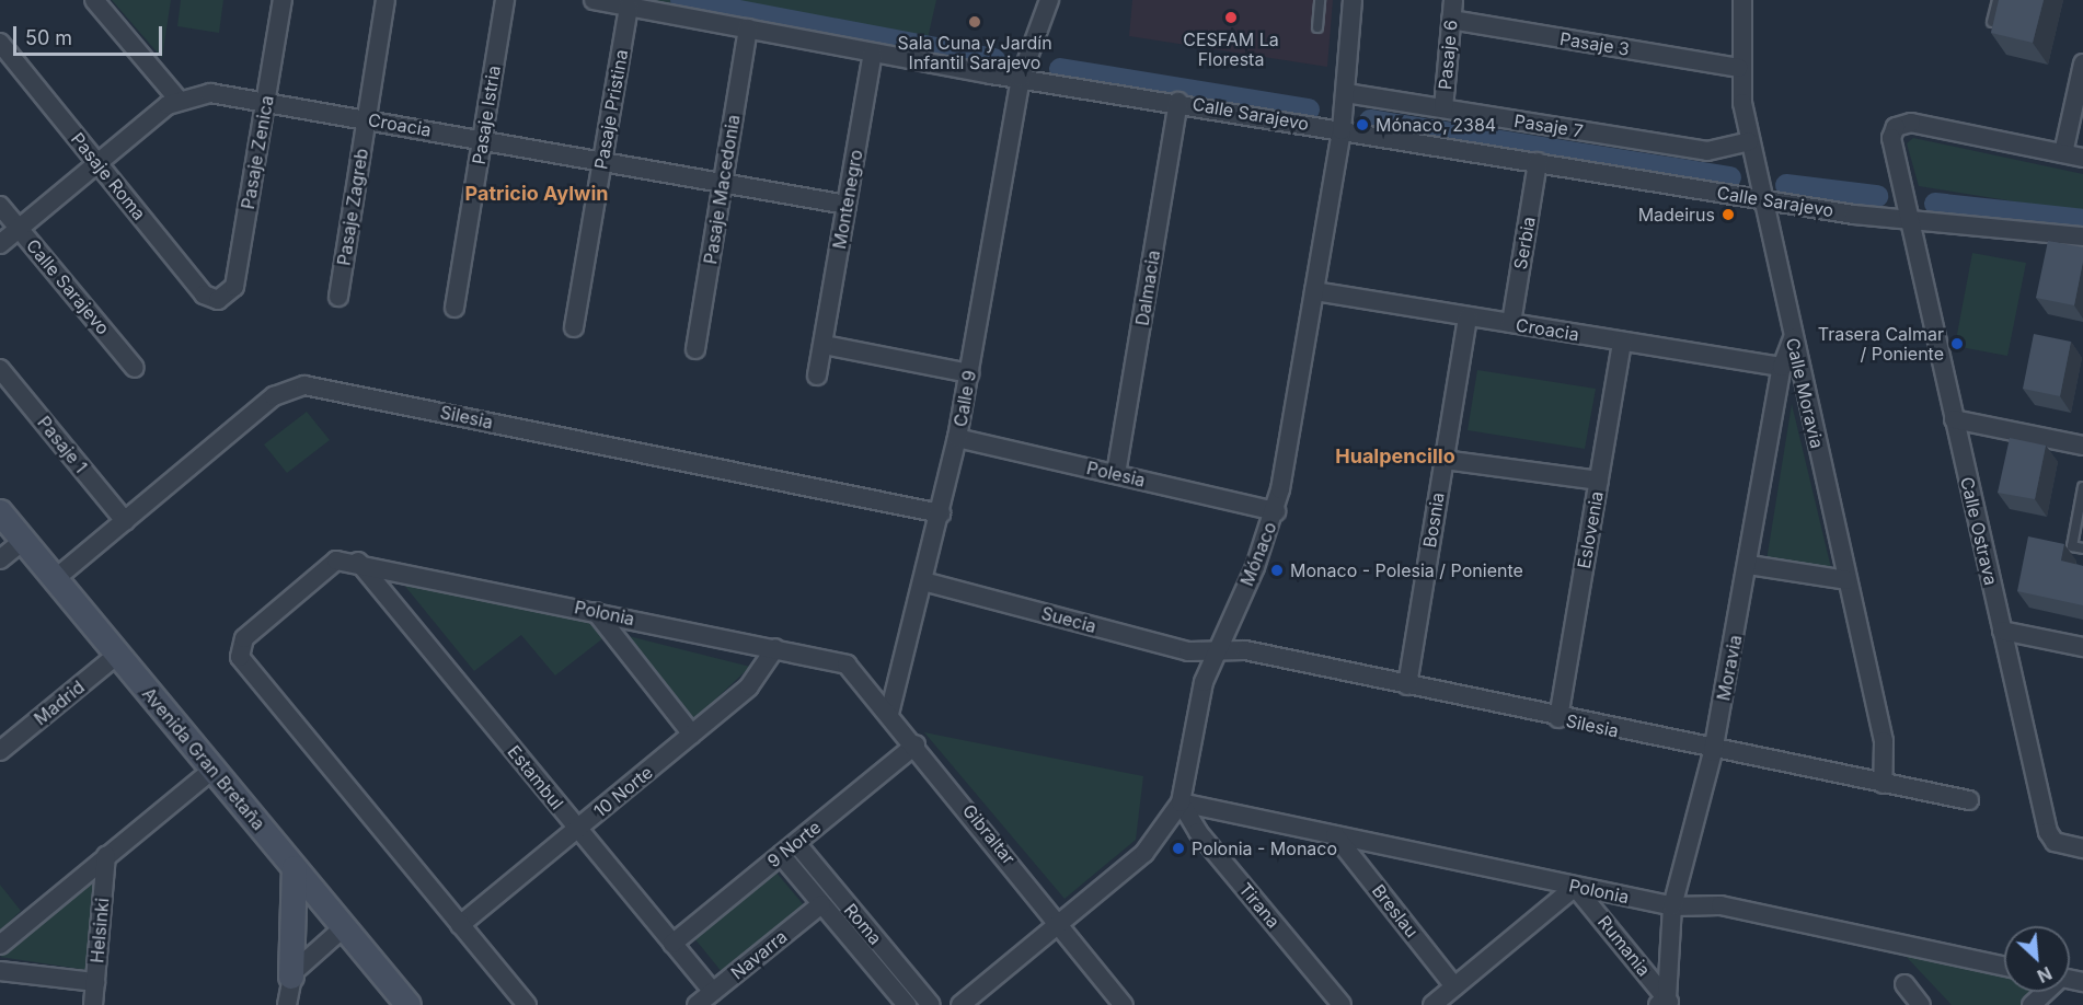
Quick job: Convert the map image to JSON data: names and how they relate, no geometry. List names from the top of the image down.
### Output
{
  "streets": {
    "main road": ["Avenida Gran Bretaña"],
    "street": [
      "Pasaje 3",
      "Pasaje 6",
      "Pasaje Pristina",
      "Calle Sarajevo",
      "Pasaje Istria",
      "Croacia",
      "Pasaje 7",
      "Pasaje Zenica",
      "Pasaje Roma",
      "Pasaje Macedonia",
      "Montenegro",
      "Pasaje Zagreb",
      "Serbia",
      "Dalmacia",
      "Calle Moravia",
      "Calle 9",
      "Silesia",
      "Pasaje 1",
      "Polesia",
      "Bosnia",
      "Eslovenia",
      "Calle Ostrava",
      "Mónaco",
      "Polonia",
      "Suecia",
      "Moravia",
      "Madrid",
      "Estambul",
      "10 Norte",
      "Gibraltar",
      "9 Norte",
      "Tirana",
      "Breslau",
      "Roma",
      "Helsinki",
      "Rumania",
      "Navarra"
    ]
  },
  "crossings": [
    ["Pasaje 3", "Pasaje 6"],
    ["Pasaje 3", "Calle Moravia"],
    ["Pasaje 6", "Pasaje 7"],
    ["Pasaje Pristina", "Calle Sarajevo"],
    ["Pasaje Pristina", "Croacia"],
    ["Calle Sarajevo", "Croacia"],
    ["Calle Sarajevo", "Pasaje Macedonia"],
    ["Calle Sarajevo", "Montenegro"],
    ["Calle Sarajevo", "Serbia"],
    ["Calle Sarajevo", "Dalmacia"],
    ["Calle Sarajevo", "Calle Moravia"],
    ["Calle Sarajevo", "Calle 9"],
    ["Calle Sarajevo", "Calle Ostrava"],
    ["Calle Sarajevo", "Mónaco"],
    ["Pasaje Istria", "Croacia"],
    ["Croacia", "Pasaje Zenica"],
    ["Croacia", "Pasaje Roma"],
    ["Croacia", "Pasaje Macedonia"],
    ["Croacia", "Montenegro"],
    ["Croacia", "Pasaje Zagreb"],
    ["Croacia", "Serbia"],
    ["Croacia", "Bosnia"],
    ["Croacia", "Eslovenia"],
    ["Croacia", "Mónaco"],
    ["Croacia", "Moravia"],
    ["Pasaje 7", "Calle Moravia"],
    ["Pasaje 7", "Mónaco"],
    ["Pasaje Zenica", "Pasaje Roma"],
    ["Dalmacia", "Polesia"],
    ["Calle Moravia", "Silesia"],
    ["Calle Moravia", "Moravia"],
    ["Calle 9", "Silesia"],
    ["Calle 9", "Polesia"],
    ["Calle 9", "Suecia"],
    ["Calle 9", "Gibraltar"],
    ["Silesia", "Pasaje 1"],
    ["Silesia", "Bosnia"],
    ["Silesia", "Eslovenia"],
    ["Silesia", "Mónaco"],
    ["Silesia", "Suecia"],
    ["Silesia", "Moravia"],
    ["Silesia", "Avenida Gran Bretaña"],
    ["Polesia", "Mónaco"],
    ["Mónaco", "Polonia"],
    ["Mónaco", "Suecia"],
    ["Mónaco", "Gibraltar"],
    ["Mónaco", "Tirana"],
    ["Polonia", "Moravia"],
    ["Polonia", "Estambul"],
    ["Polonia", "10 Norte"],
    ["Polonia", "Gibraltar"],
    ["Polonia", "Tirana"],
    ["Polonia", "Breslau"],
    ["Polonia", "Rumania"],
    ["Moravia", "Rumania"],
    ["Madrid", "Avenida Gran Bretaña"],
    ["Avenida Gran Bretaña", "Helsinki"],
    ["Estambul", "10 Norte"],
    ["Estambul", "9 Norte"],
    ["Estambul", "Navarra"],
    ["Gibraltar", "9 Norte"],
    ["9 Norte", "Roma"],
    ["Roma", "Navarra"]
  ],
  "districts": ["Patricio Aylwin", "Hualpencillo"],
  "places": [
    "CESFAM La Floresta",
    "Sala Cuna y Jardín Infantil Sarajevo",
    "Mónaco, 2384",
    "Madeirus",
    "Trasera Calmar / Poniente",
    "Monaco - Polesia / Poniente",
    "Polonia - Monaco"
  ],
  "scale_bar": "50 m",
  "north": "bottom right"
}
